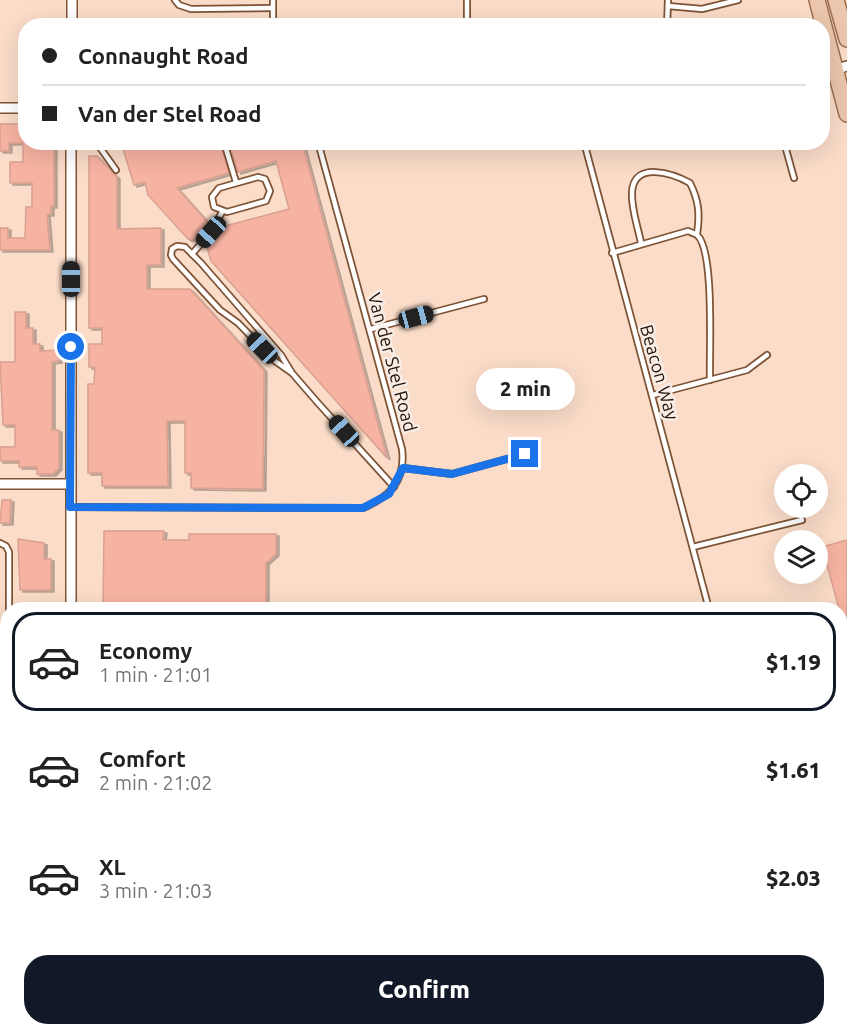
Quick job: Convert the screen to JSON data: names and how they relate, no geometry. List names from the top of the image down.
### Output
{
  "streets": {
    "lane": ["Van der Stel Road", "Beacon Way"]
  },
  "page": {
    "banner": ["Connaught Road", "Van der Stel Road"],
    "bubble": "2 min",
    "list": [
      {
        "name": "Economy",
        "note": "1 min · 21:01",
        "value": "$1.19"
      },
      {
        "name": "Comfort",
        "note": "2 min · 21:02",
        "value": "$1.61"
      },
      {
        "name": "XL",
        "note": "3 min · 21:03",
        "value": "$2.03"
      }
    ],
    "buttons": "Confirm"
  }
}
